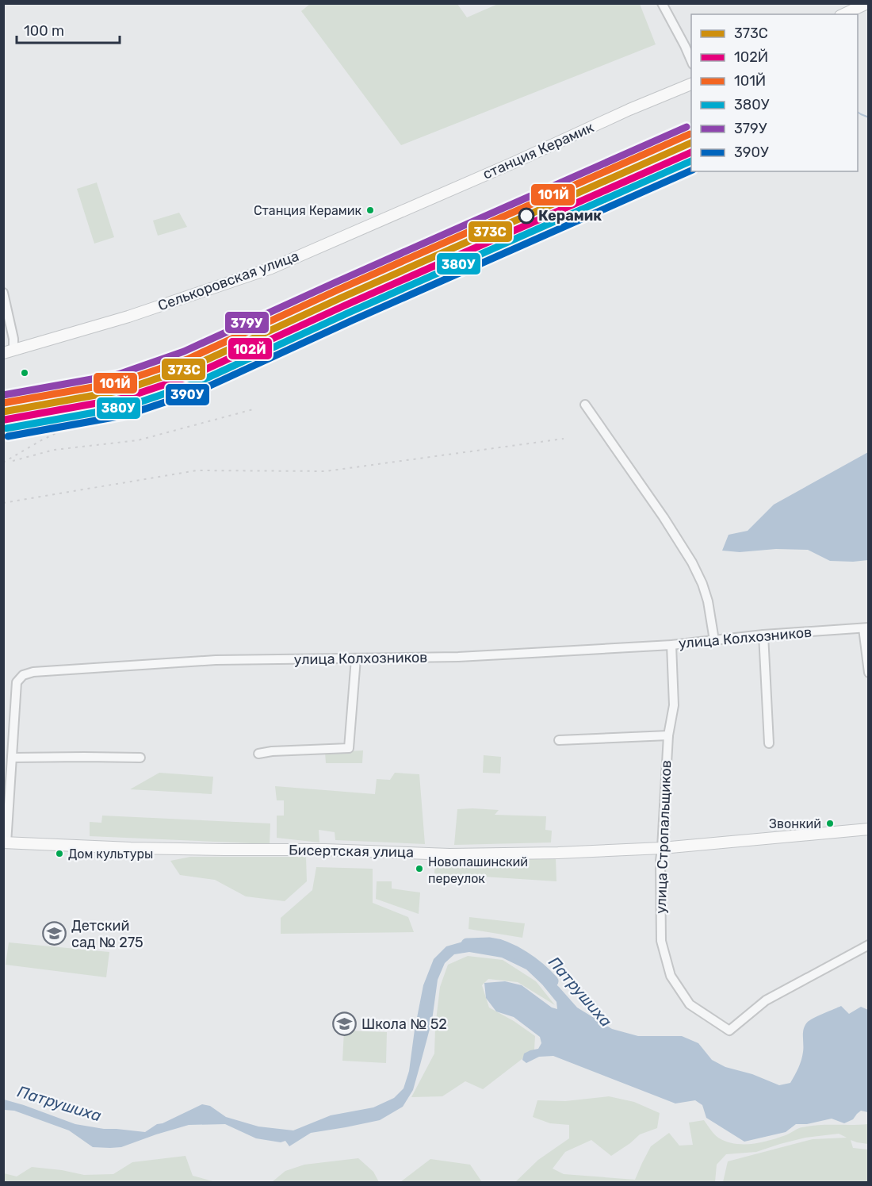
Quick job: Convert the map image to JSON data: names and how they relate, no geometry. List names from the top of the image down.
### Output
{
  "streets": {
    "main road": ["станция Керамик", "Селькоровская улица", "Бисертская улица"],
    "street": ["улица Колхозников", "улица Стропальщиков"]
  },
  "crossings": [
    ["станция Керамик", "Селькоровская улица"],
    ["улица Колхозников", "улица Стропальщиков"],
    ["улица Колхозников", "Бисертская улица"],
    ["улица Стропальщиков", "Бисертская улица"]
  ],
  "water": ["Патрушиха"],
  "places": {
    "other": [
      "Станция Керамик",
      "Керамик",
      "Звонкий",
      "Дом культуры",
      "Новопашинский переулок"
    ],
    "school or university": ["Детский сад № 275", "Школа № 52"]
  },
  "lines": [
    "transit line 379У",
    "transit line 101Й",
    "transit line 373C",
    "transit line 102Й",
    "transit line 380У",
    "transit line 390У"
  ],
  "legend": [
    "373C",
    "102Й",
    "101Й",
    "380У",
    "379У",
    "390У"
  ],
  "scale_bar": "100 m"
}
